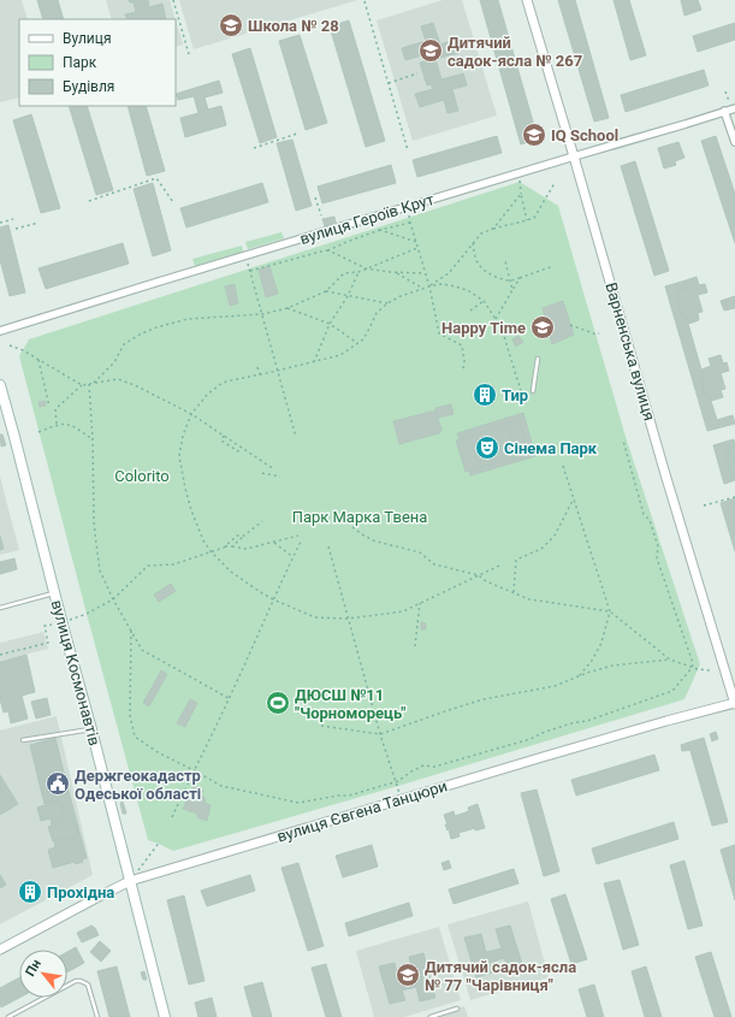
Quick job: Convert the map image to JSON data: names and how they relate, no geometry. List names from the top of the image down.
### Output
{
  "streets": {
    "main road": ["вулиця Космонавтів"],
    "street": ["вулиця Героїв Крут", "Варненська вулиця", "вулиця Євгена Танцюри"]
  },
  "crossings": [
    ["вулиця Героїв Крут", "Варненська вулиця"],
    ["Варненська вулиця", "вулиця Євгена Танцюри"],
    ["вулиця Космонавтів", "вулиця Євгена Танцюри"]
  ],
  "parks": ["Colorito", "Парк Марка Твена"],
  "places": {
    "school or university": [
      "Школа № 28",
      "Дитячий садок-ясла № 267",
      "IQ School",
      "Happy Time",
      "Дитячий садок-ясла № 77 \"Чарівниця\""
    ],
    "building": ["Тир", "Прохідна"],
    "theatre": ["Сінема Парк"],
    "sports": ["ДЮСШ №11 \"Чорноморець\""],
    "public building": ["Держгеокадастр Одеської області"]
  },
  "legend": ["Вулиця", "Парк", "Будівля"],
  "north": "top left"
}
